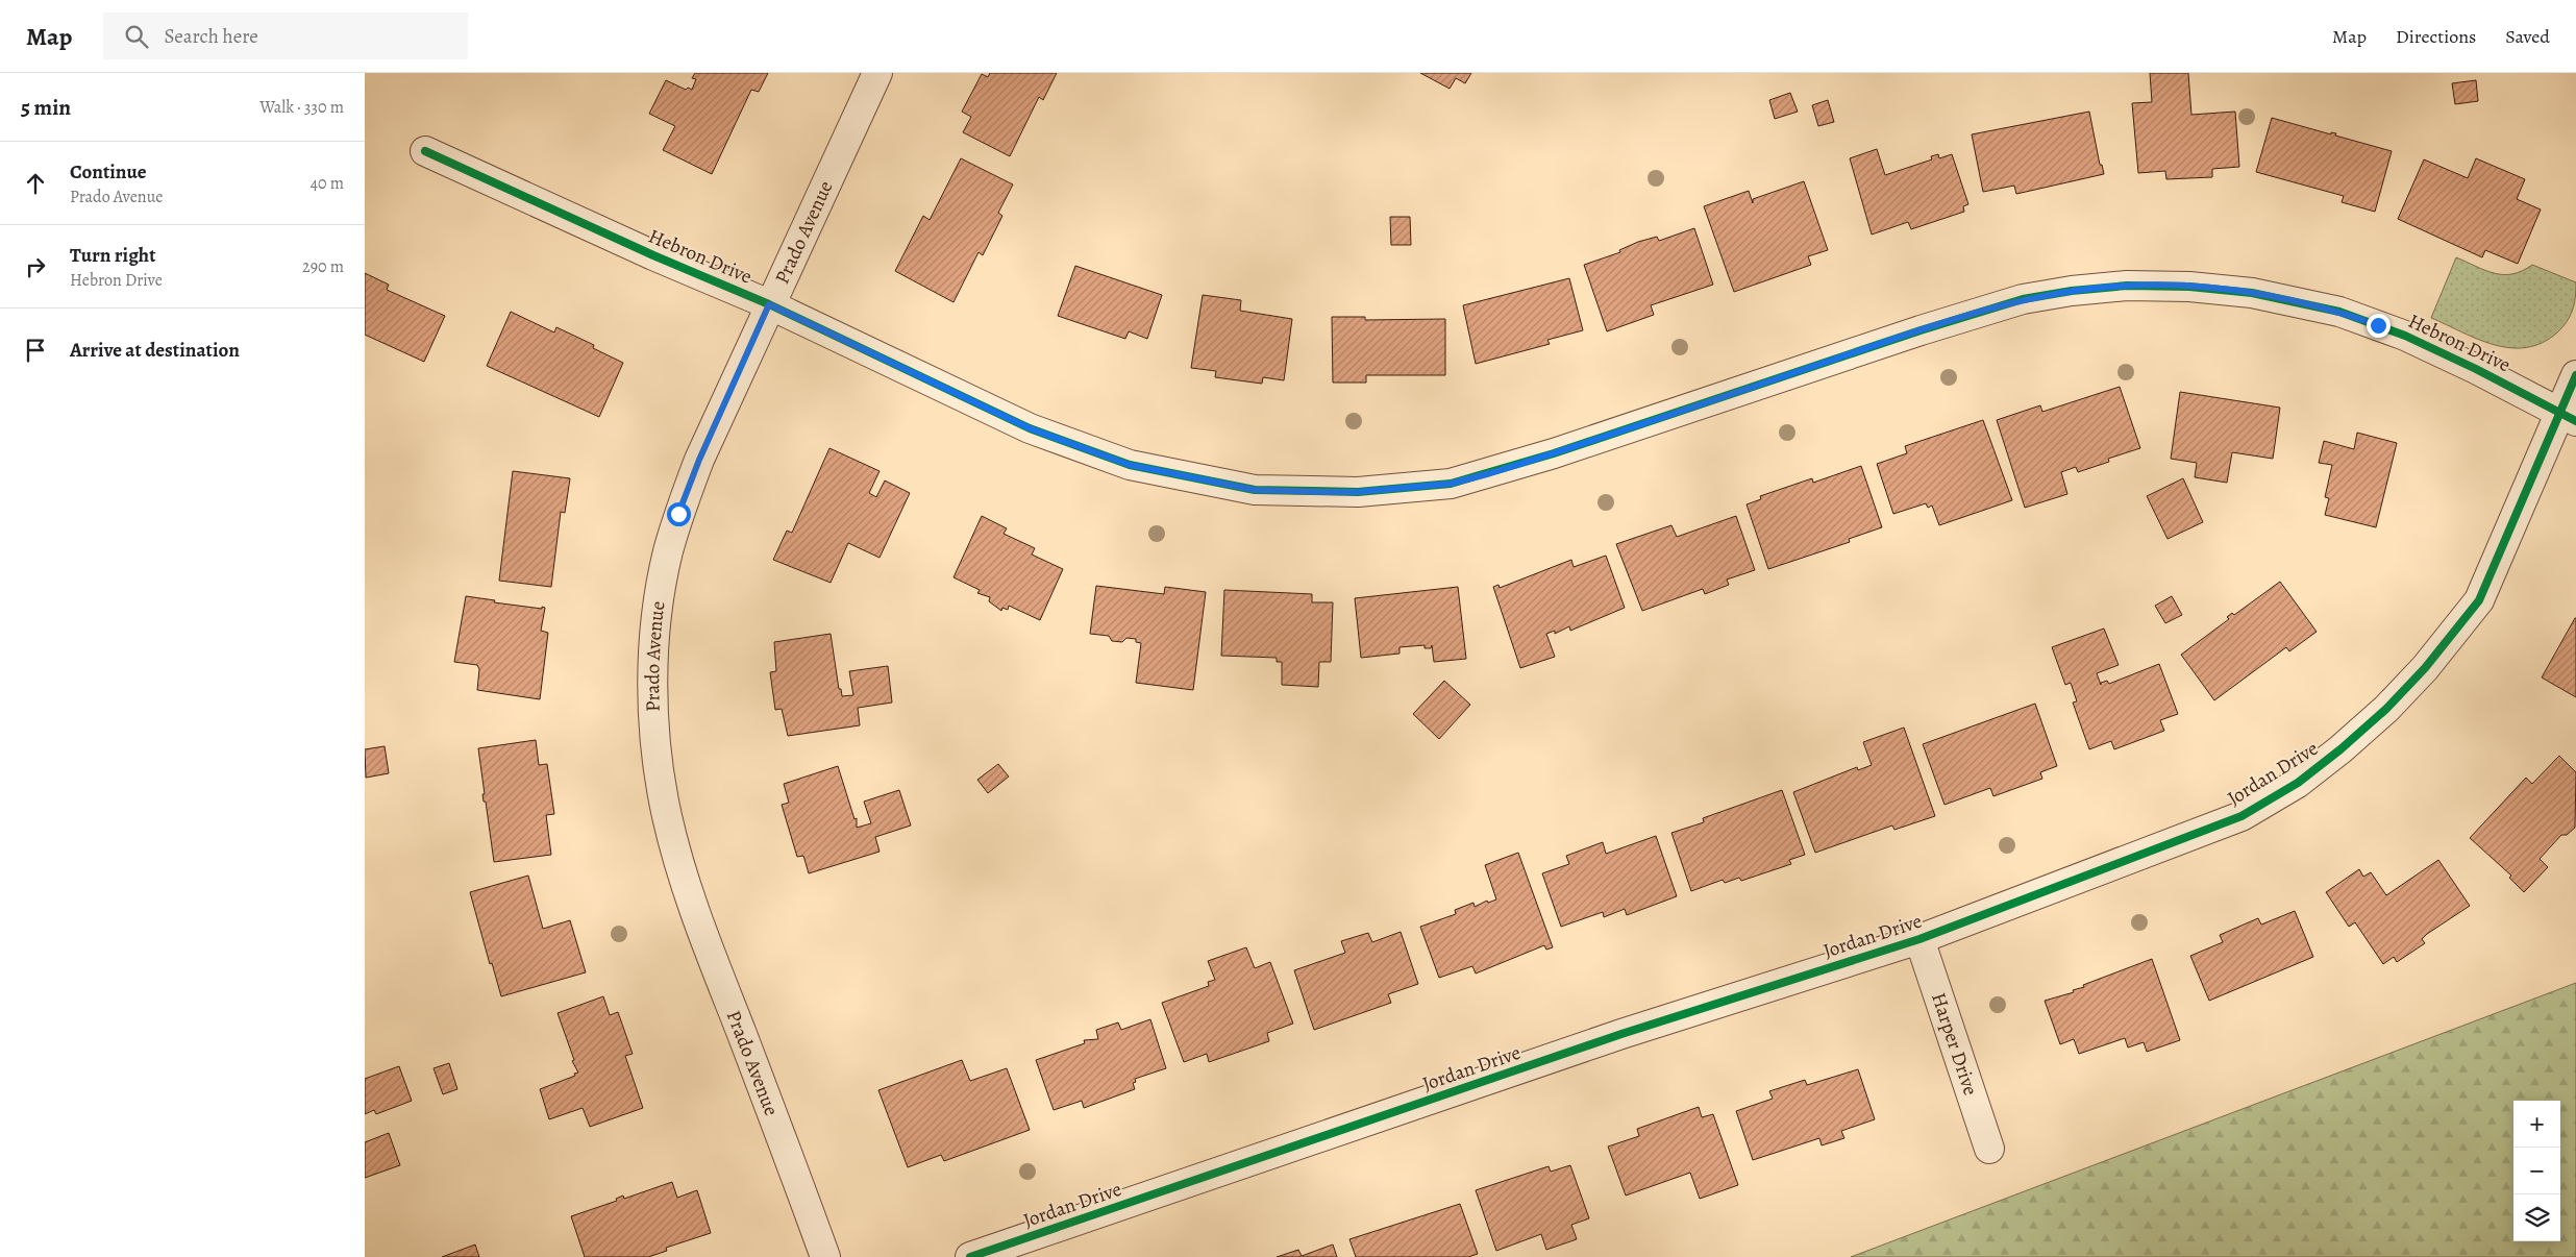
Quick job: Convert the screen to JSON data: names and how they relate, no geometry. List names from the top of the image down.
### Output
{
  "streets": {
    "street": [
      "Prado Avenue",
      "Hebron Drive",
      "Jordan Drive",
      "Harper Drive"
    ]
  },
  "crossings": [
    ["Prado Avenue", "Hebron Drive"],
    ["Hebron Drive", "Jordan Drive"],
    ["Jordan Drive", "Harper Drive"]
  ],
  "page": {
    "header": "Map",
    "search": "Search here",
    "nav": ["Map", "Directions", "Saved"],
    "heading": ["5 min", "Walk · 330 m"],
    "list": [
      ["Continue", "Prado Avenue", "40 m"],
      ["Turn right", "Hebron Drive", "290 m"],
      "Arrive at destination"
    ],
    "map_buttons": ["+", "−"]
  }
}
